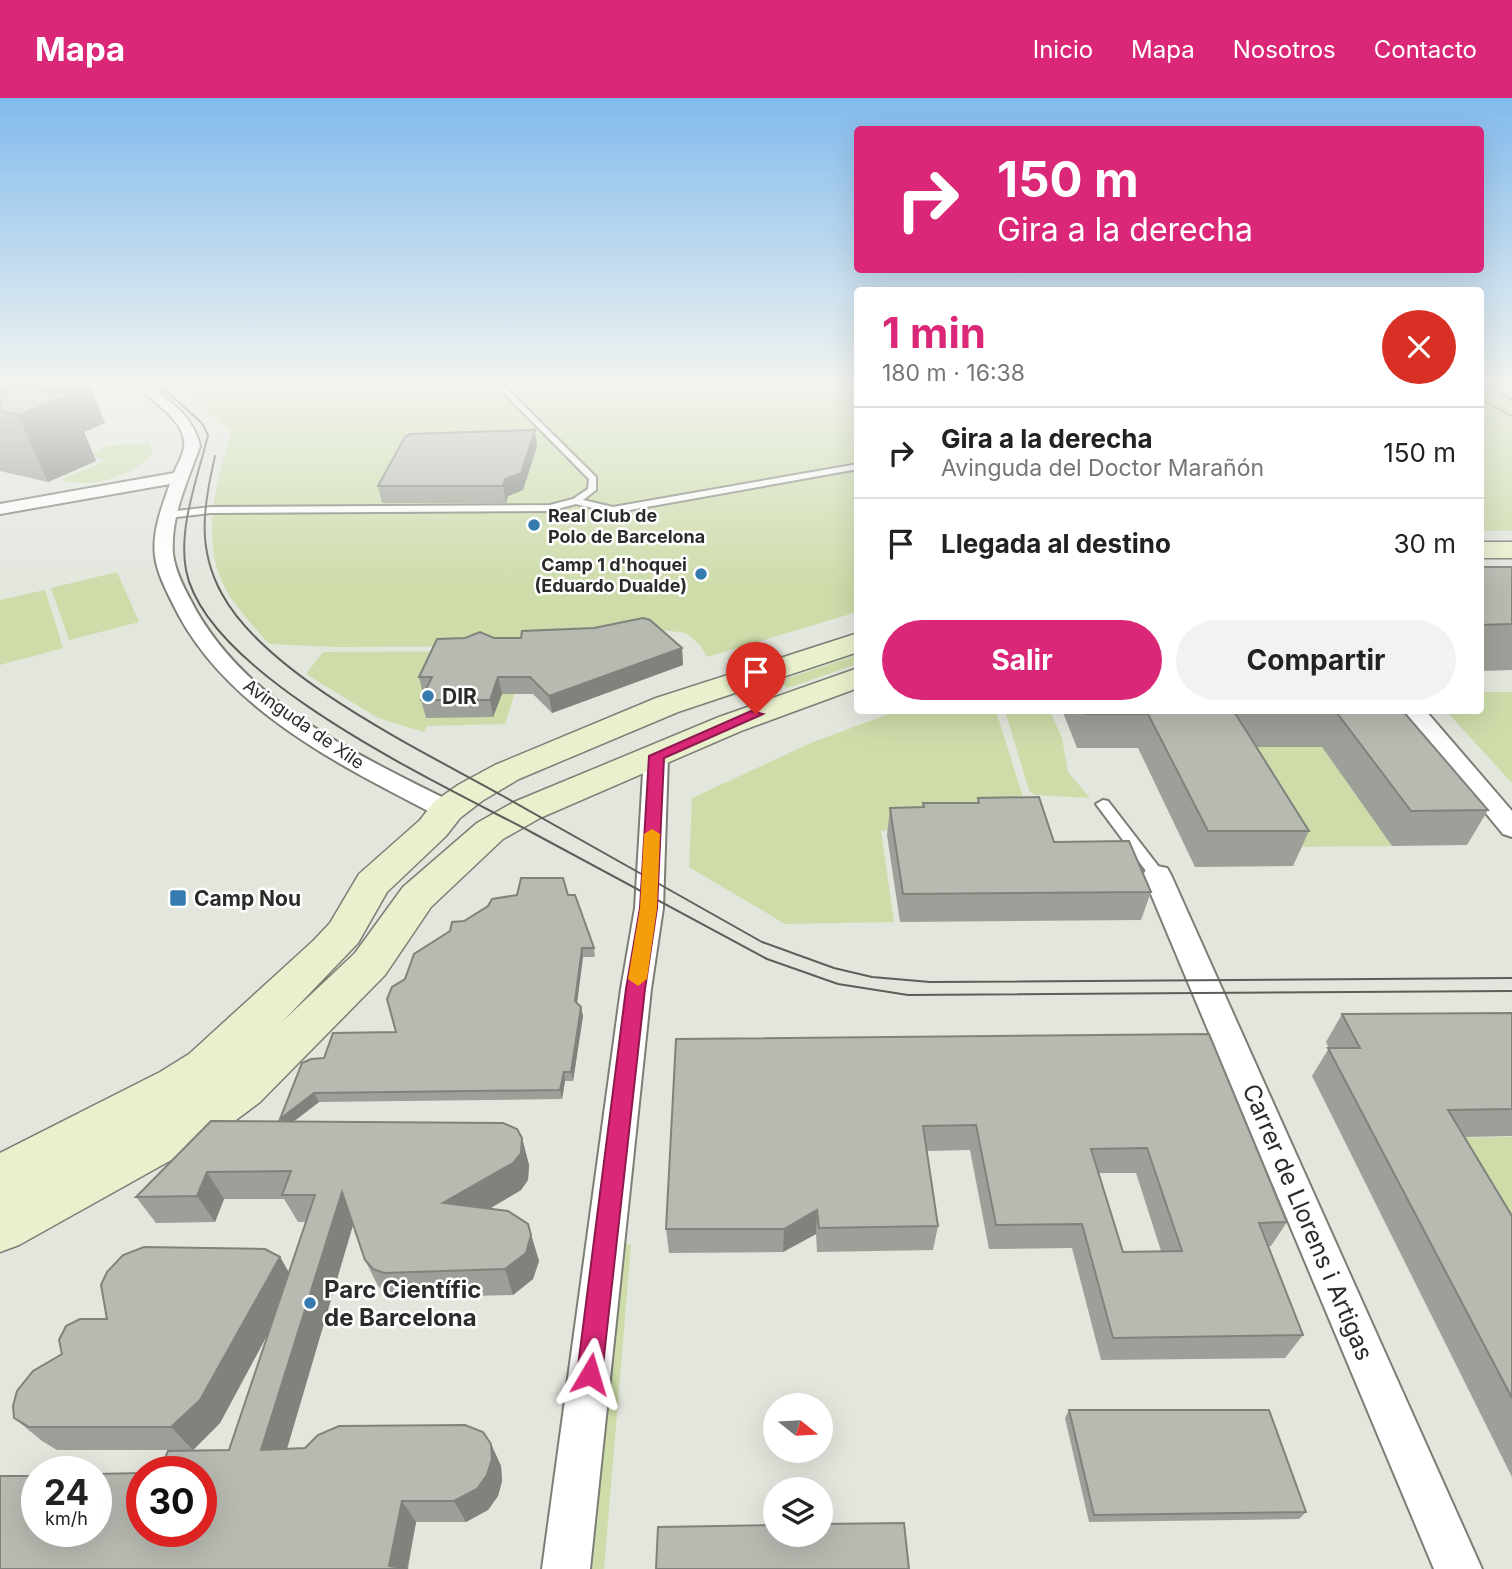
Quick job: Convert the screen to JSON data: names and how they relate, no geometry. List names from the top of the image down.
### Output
{
  "streets": {
    "street": ["Avinguda de Xile", "Carrer de Llorens i Artigas"]
  },
  "places": {
    "other": [
      "Real Club de Polo de Barcelona",
      "Camp 1 d'hoquei (Eduardo Dualde)",
      "DIR",
      "Parc Científic de Barcelona"
    ],
    "transit": ["Camp Nou"]
  },
  "north": "right",
  "page": {
    "header": "Mapa",
    "nav": [
      "Inicio",
      "Mapa",
      "Nosotros",
      "Contacto"
    ],
    "turn": ["150 m", "Gira a la derecha"],
    "heading": ["1 min", "180 m · 16:38"],
    "list": [
      {
        "name": "Gira a la derecha",
        "note": "Avinguda del Doctor Marañón",
        "value": "150 m"
      },
      {
        "name": "Llegada al destino",
        "value": "30 m"
      }
    ],
    "buttons": ["Salir", "Compartir"],
    "speed": "24 km/h",
    "limit": "30"
  }
}
